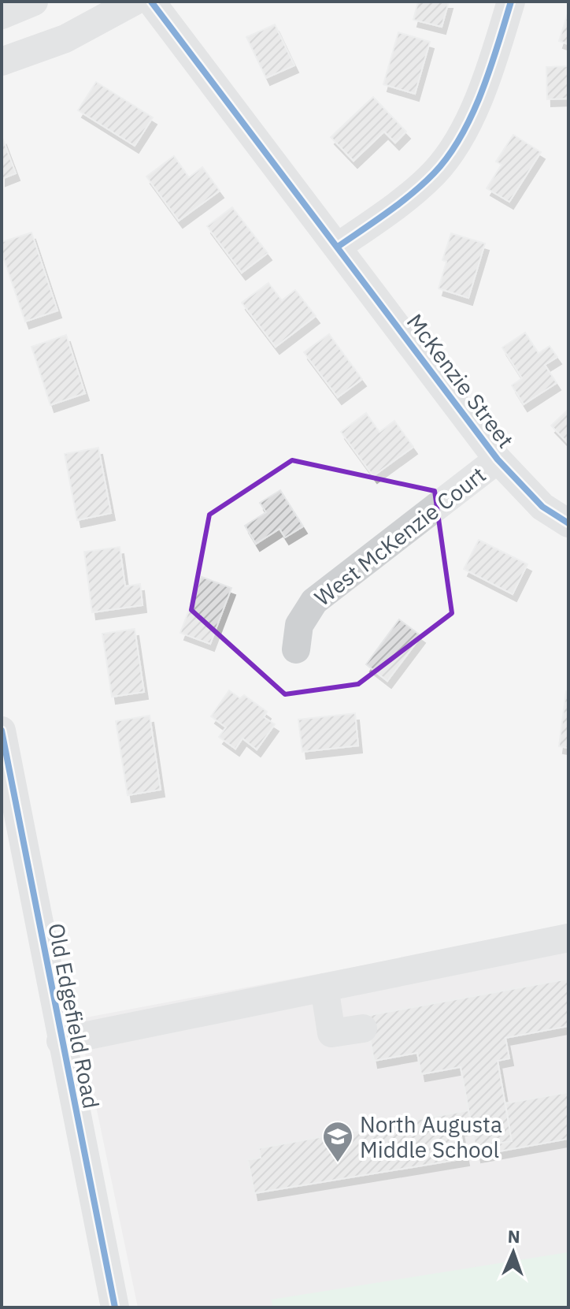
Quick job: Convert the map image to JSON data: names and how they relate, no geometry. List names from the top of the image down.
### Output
{
  "streets": {
    "street": ["McKenzie Street", "West McKenzie Court", "Old Edgefield Road"]
  },
  "crossings": [
    ["McKenzie Street", "West McKenzie Court"]
  ],
  "places": {
    "school or university": ["North Augusta Middle School"]
  },
  "north": "top"
}
